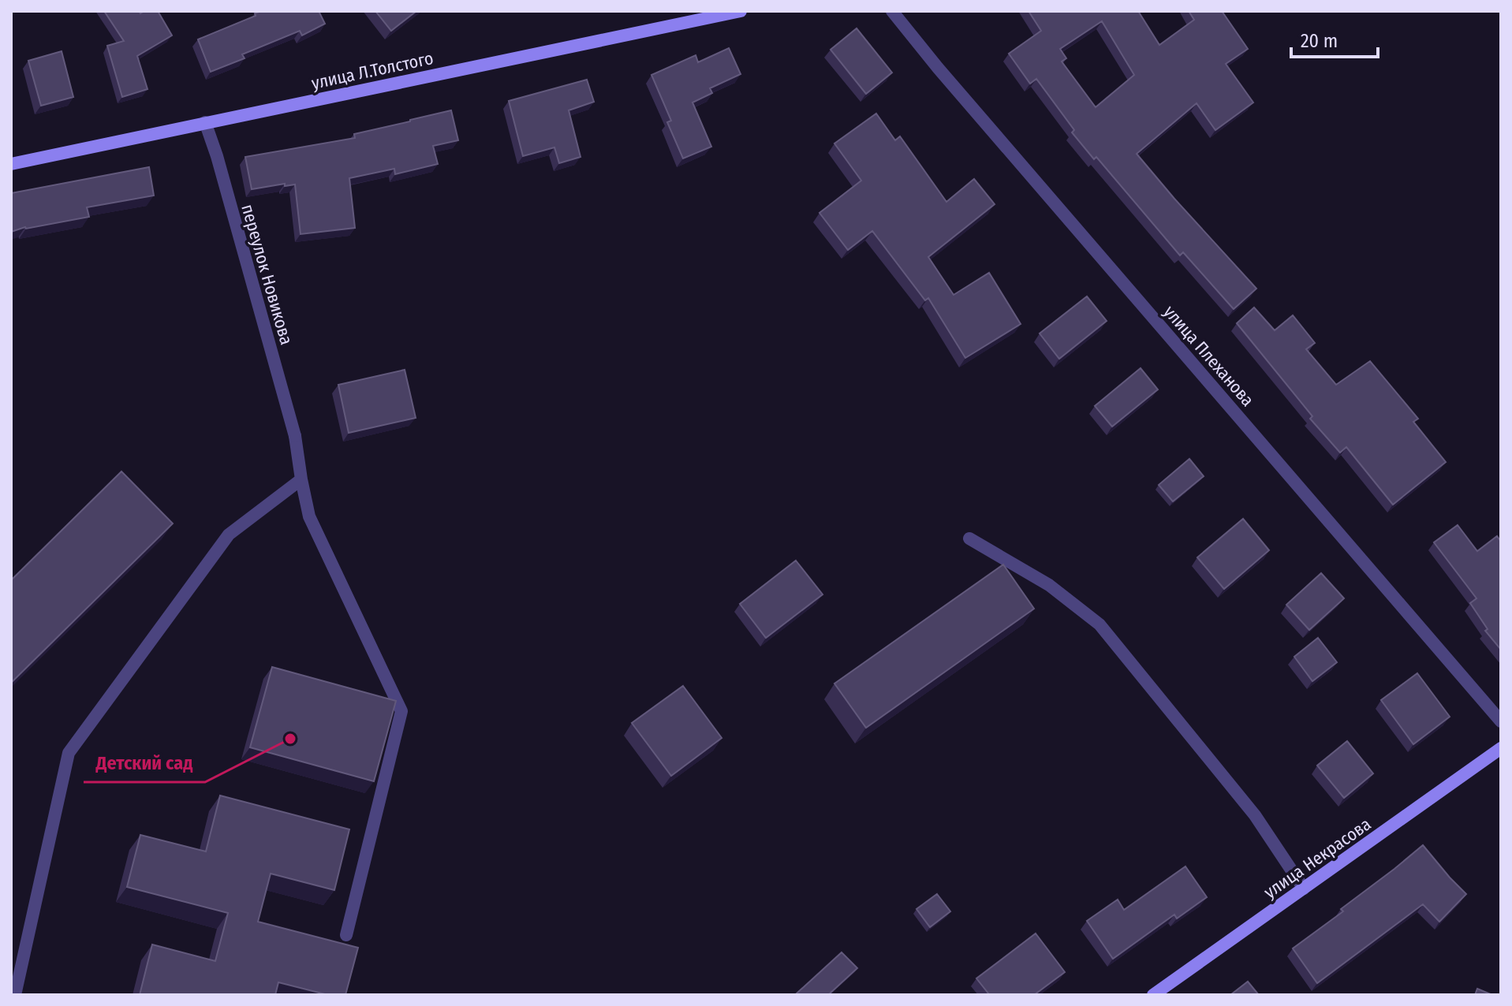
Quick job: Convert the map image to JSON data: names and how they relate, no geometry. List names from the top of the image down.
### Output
{
  "streets": {
    "street": [
      "улица Л.Толстого",
      "переулок Новикова",
      "улица Плеханова",
      "улица Некрасова"
    ]
  },
  "crossings": [
    ["улица Л.Толстого", "переулок Новикова"]
  ],
  "places": ["Детский сад"],
  "scale_bar": "20 m"
}
